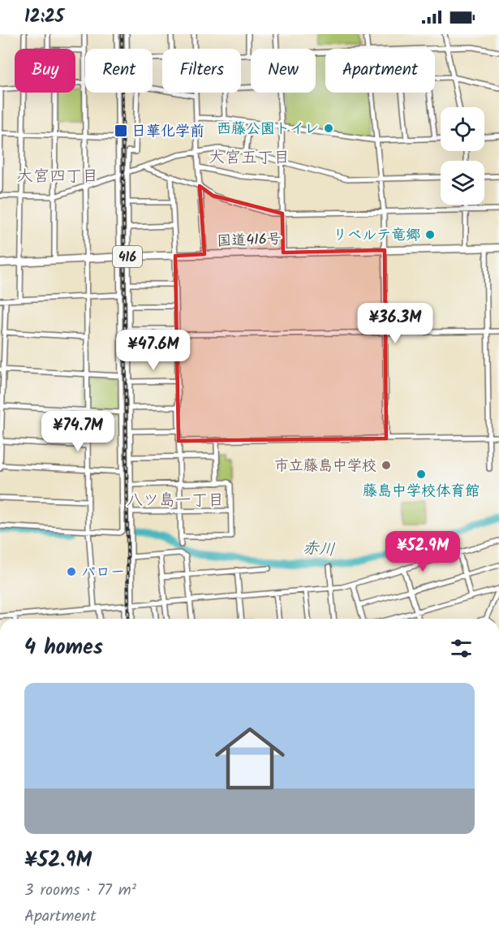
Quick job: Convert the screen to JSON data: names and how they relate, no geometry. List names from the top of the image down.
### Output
{
  "streets": {
    "highway": ["国道416号", "416"]
  },
  "districts": ["大宮五丁目", "大宮四丁目", "八ツ島一丁目"],
  "water": ["赤川"],
  "places": {
    "other": [
      "西藤公園トイレ",
      "リベルテ竜郷",
      "市立藤島中学校",
      "藤島中学校体育館",
      "バロー"
    ],
    "transit": ["日華化学前"]
  },
  "page": {
    "status": "12:25",
    "chip": [
      "Buy",
      "Rent",
      "Filters",
      "New",
      "Apartment"
    ],
    "price": [
      "¥36.3M",
      "¥47.6M",
      "¥74.7M",
      "¥52.9M"
    ],
    "heading": "4 homes",
    "list": [
      {
        "name": "¥52.9M",
        "note": "3 rooms · 77 m² · Apartment"
      }
    ]
  }
}
